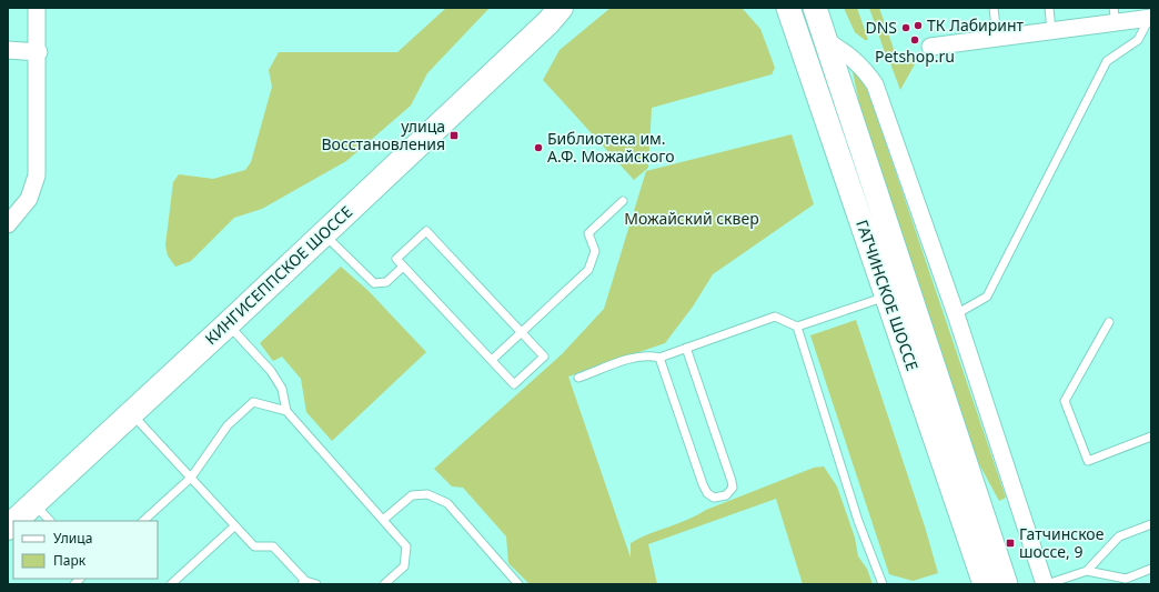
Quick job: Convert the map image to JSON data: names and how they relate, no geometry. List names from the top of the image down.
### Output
{
  "streets": {
    "main road": ["КИНГИСЕППСКОЕ ШОССЕ", "ГАТЧИНСКОЕ ШОССЕ"]
  },
  "parks": ["Можайский сквер"],
  "places": {
    "other": [
      "ТК Лабиринт",
      "DNS",
      "Petshop.ru",
      "Библиотека им. А.Ф. Можайского"
    ],
    "transit": ["улица Восстановления", "Гатчинское шоссе, 9"]
  },
  "legend": ["Улица", "Парк"]
}
